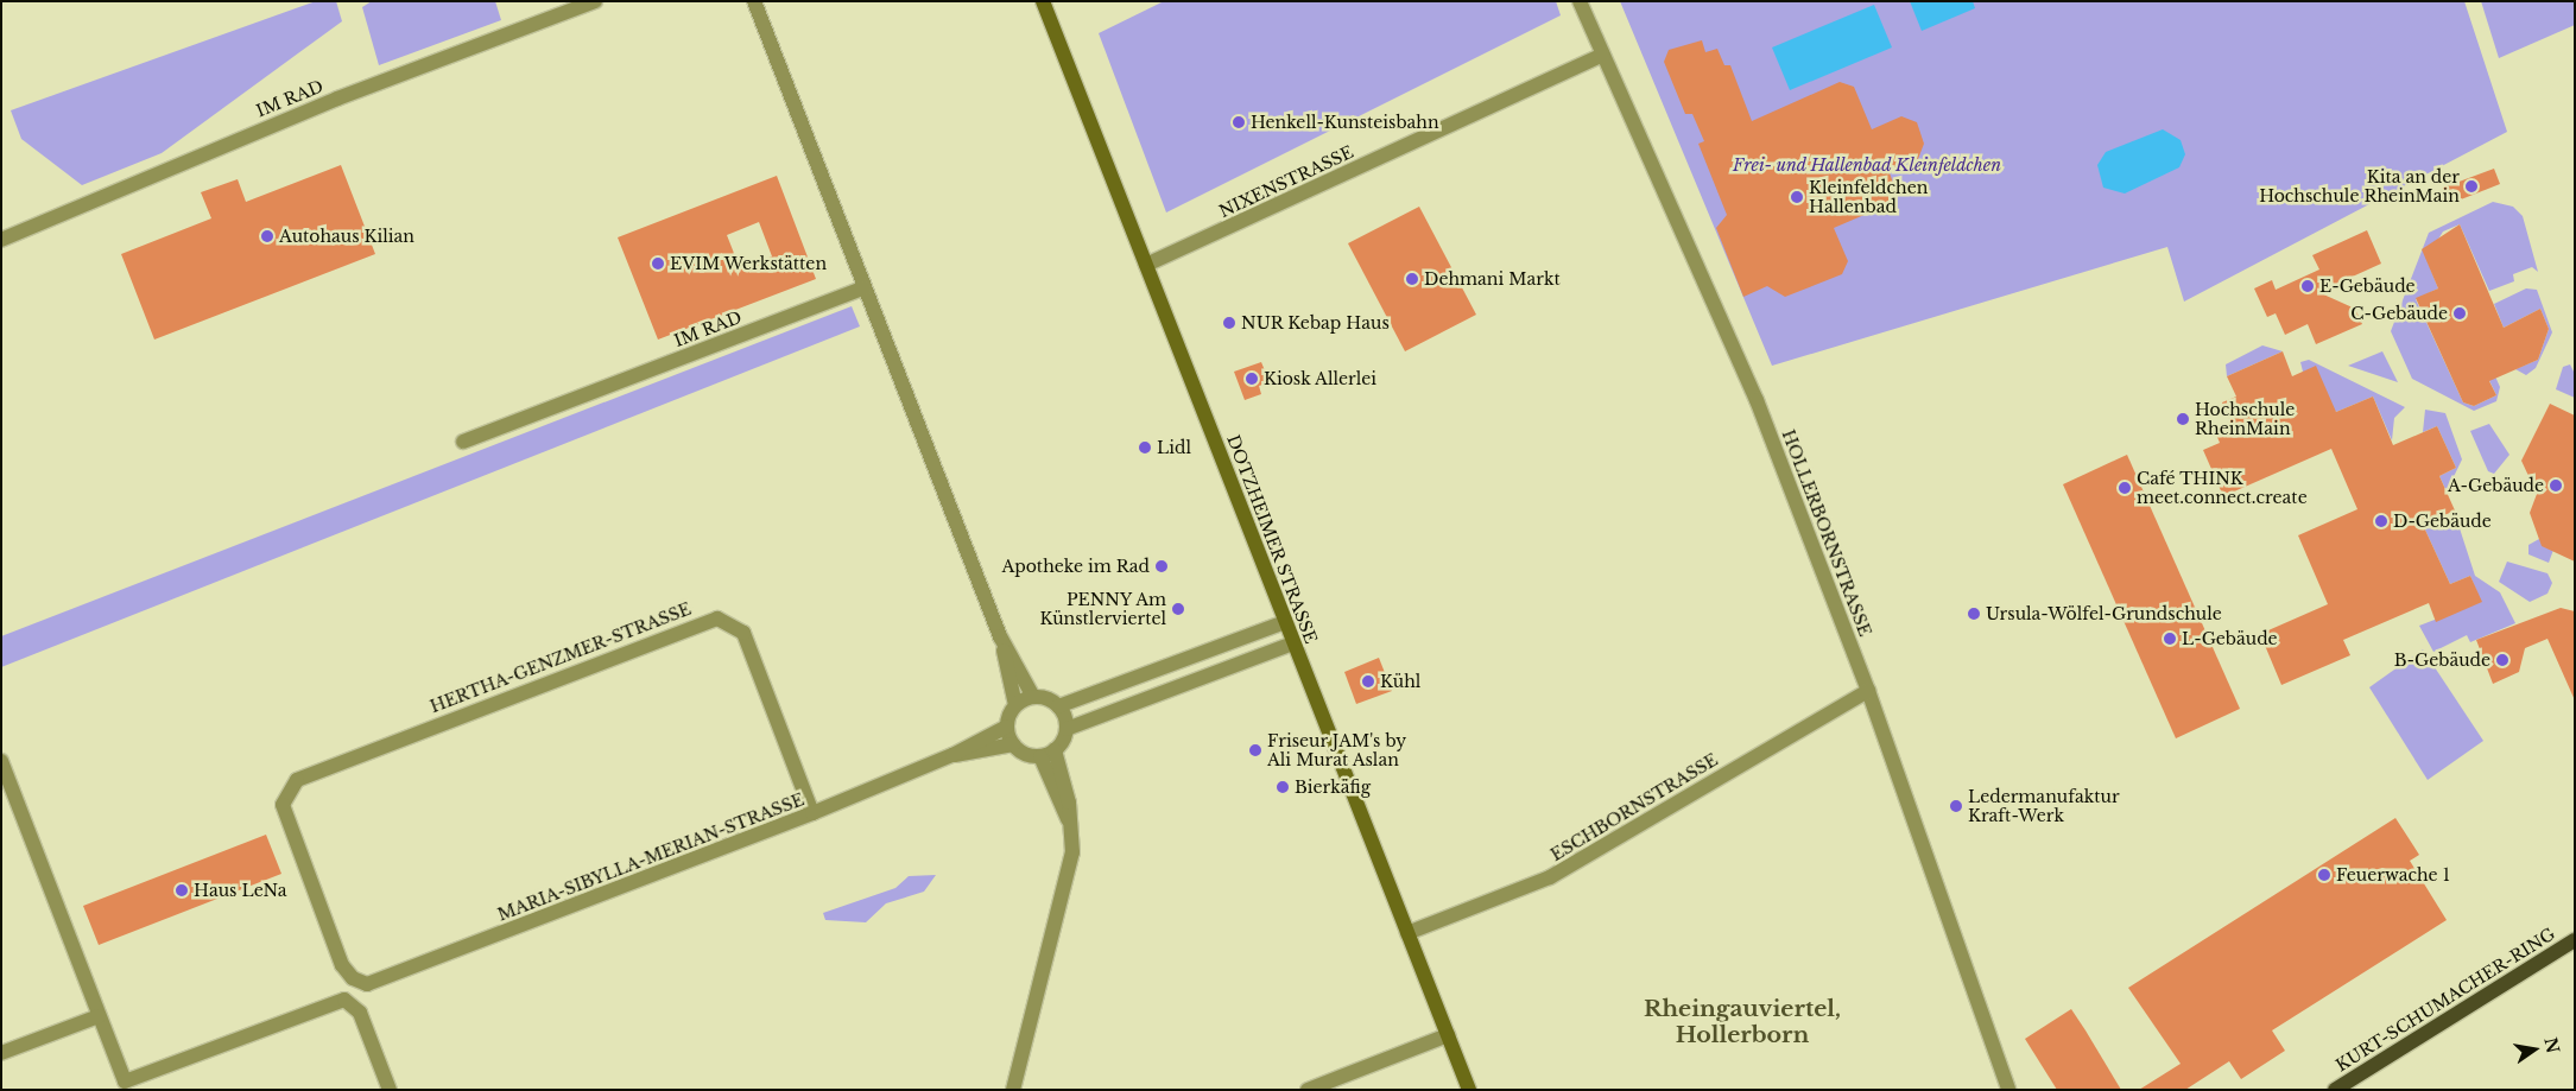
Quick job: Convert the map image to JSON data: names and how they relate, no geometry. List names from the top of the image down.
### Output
{
  "streets": {
    "main road": ["DOTZHEIMER STRASSE", "KURT-SCHUMACHER-RING"],
    "street": [
      "IM RAD",
      "NIXENSTRASSE",
      "HOLLERBORNSTRASSE",
      "HERTHA-GENZMER-STRASSE",
      "ESCHBORNSTRASSE",
      "MARIA-SIBYLLA-MERIAN-STRASSE"
    ]
  },
  "crossings": [
    ["NIXENSTRASSE", "HOLLERBORNSTRASSE"],
    ["NIXENSTRASSE", "DOTZHEIMER STRASSE"],
    ["HOLLERBORNSTRASSE", "ESCHBORNSTRASSE"],
    ["DOTZHEIMER STRASSE", "ESCHBORNSTRASSE"],
    ["HERTHA-GENZMER-STRASSE", "MARIA-SIBYLLA-MERIAN-STRASSE"]
  ],
  "districts": ["Rheingauviertel, Hollerborn"],
  "parks": ["Frei- und Hallenbad Kleinfeldchen"],
  "places": [
    "Henkell-Kunsteisbahn",
    "Kita an der Hochschule RheinMain",
    "Kleinfeldchen Hallenbad",
    "Autohaus Kilian",
    "EVIM Werkstätten",
    "Dehmani Markt",
    "E-Gebäude",
    "C-Gebäude",
    "NUR Kebap Haus",
    "Kiosk Allerlei",
    "Hochschule RheinMain",
    "Lidl",
    "A-Gebäude",
    "Café THINK meet.connect.create",
    "D-Gebäude",
    "Apotheke im Rad",
    "PENNY Am Künstlerviertel",
    "Ursula-Wölfel-Grundschule",
    "L-Gebäude",
    "B-Gebäude",
    "Kühl",
    "Friseur JAM's by Ali Murat Aslan",
    "Bierkäfig",
    "Ledermanufaktur Kraft-Werk",
    "Feuerwache 1",
    "Haus LeNa"
  ],
  "north": "right"
}
